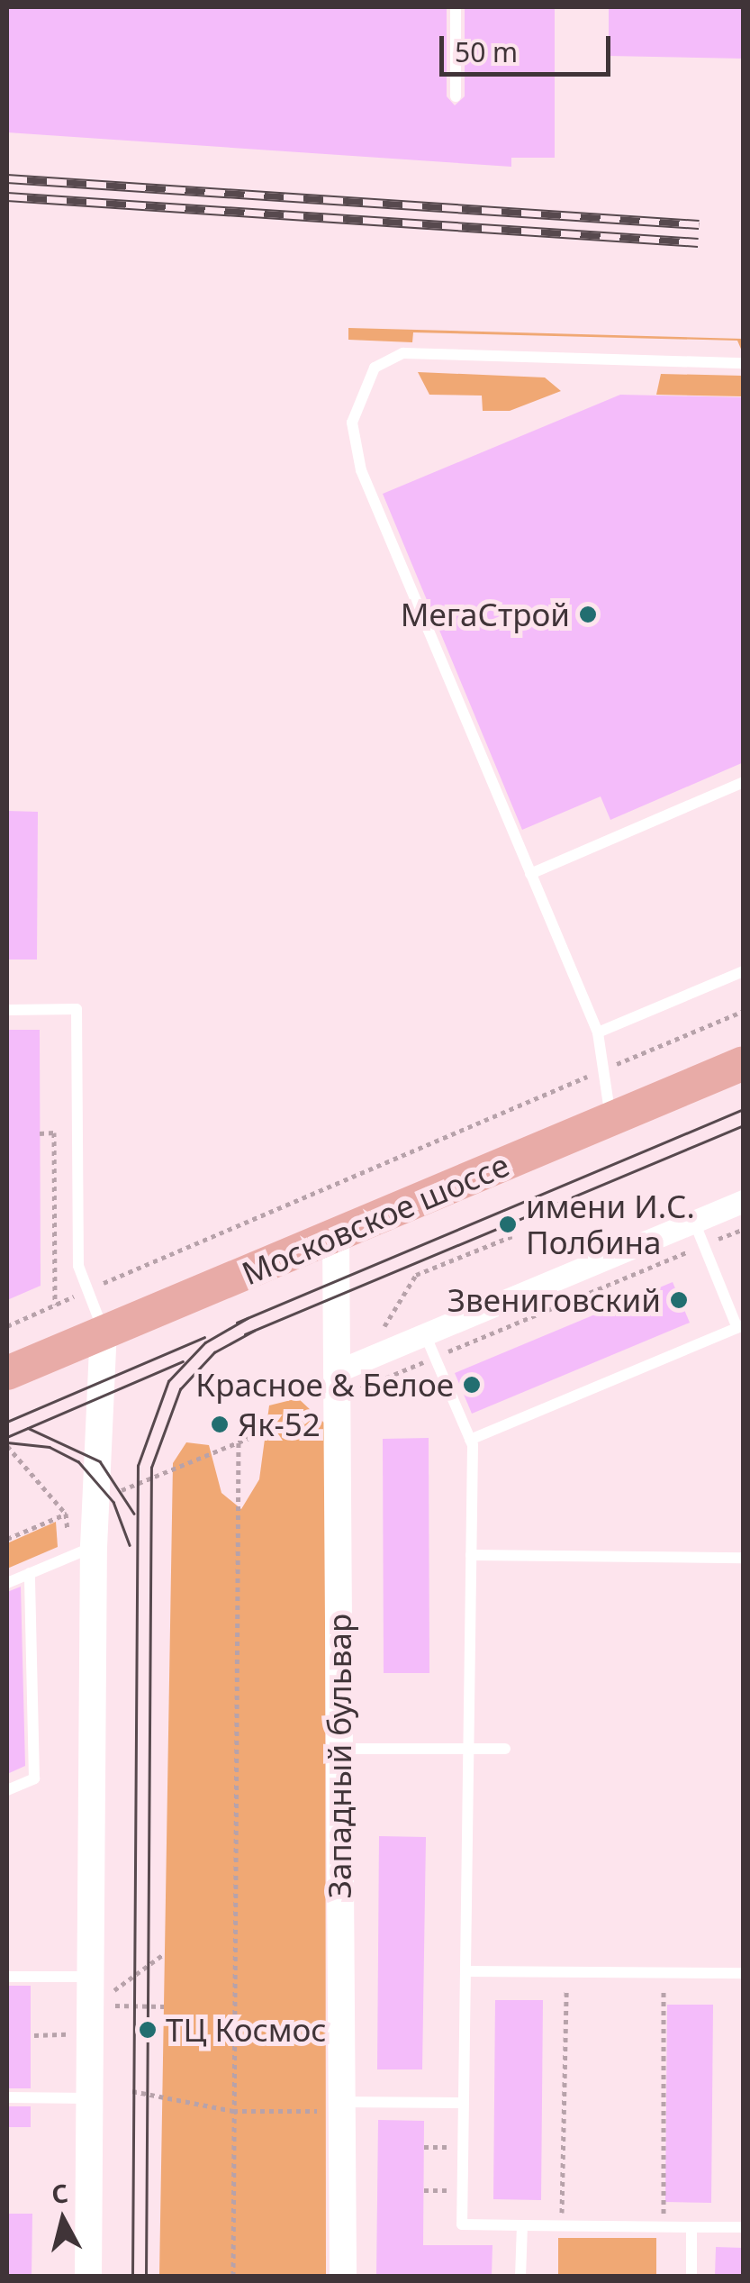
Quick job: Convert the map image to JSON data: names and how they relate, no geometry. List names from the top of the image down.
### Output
{
  "streets": {
    "main road": ["Московское шоссе"],
    "street": ["Западный бульвар"]
  },
  "crossings": [
    ["Московское шоссе", "Западный бульвар"]
  ],
  "places": [
    "МегаСтрой",
    "имени И.С. Полбина",
    "Звениговский",
    "Красное & Белое",
    "Як-52",
    "ТЦ Космос"
  ],
  "scale_bar": "50 m",
  "north": "top"
}
